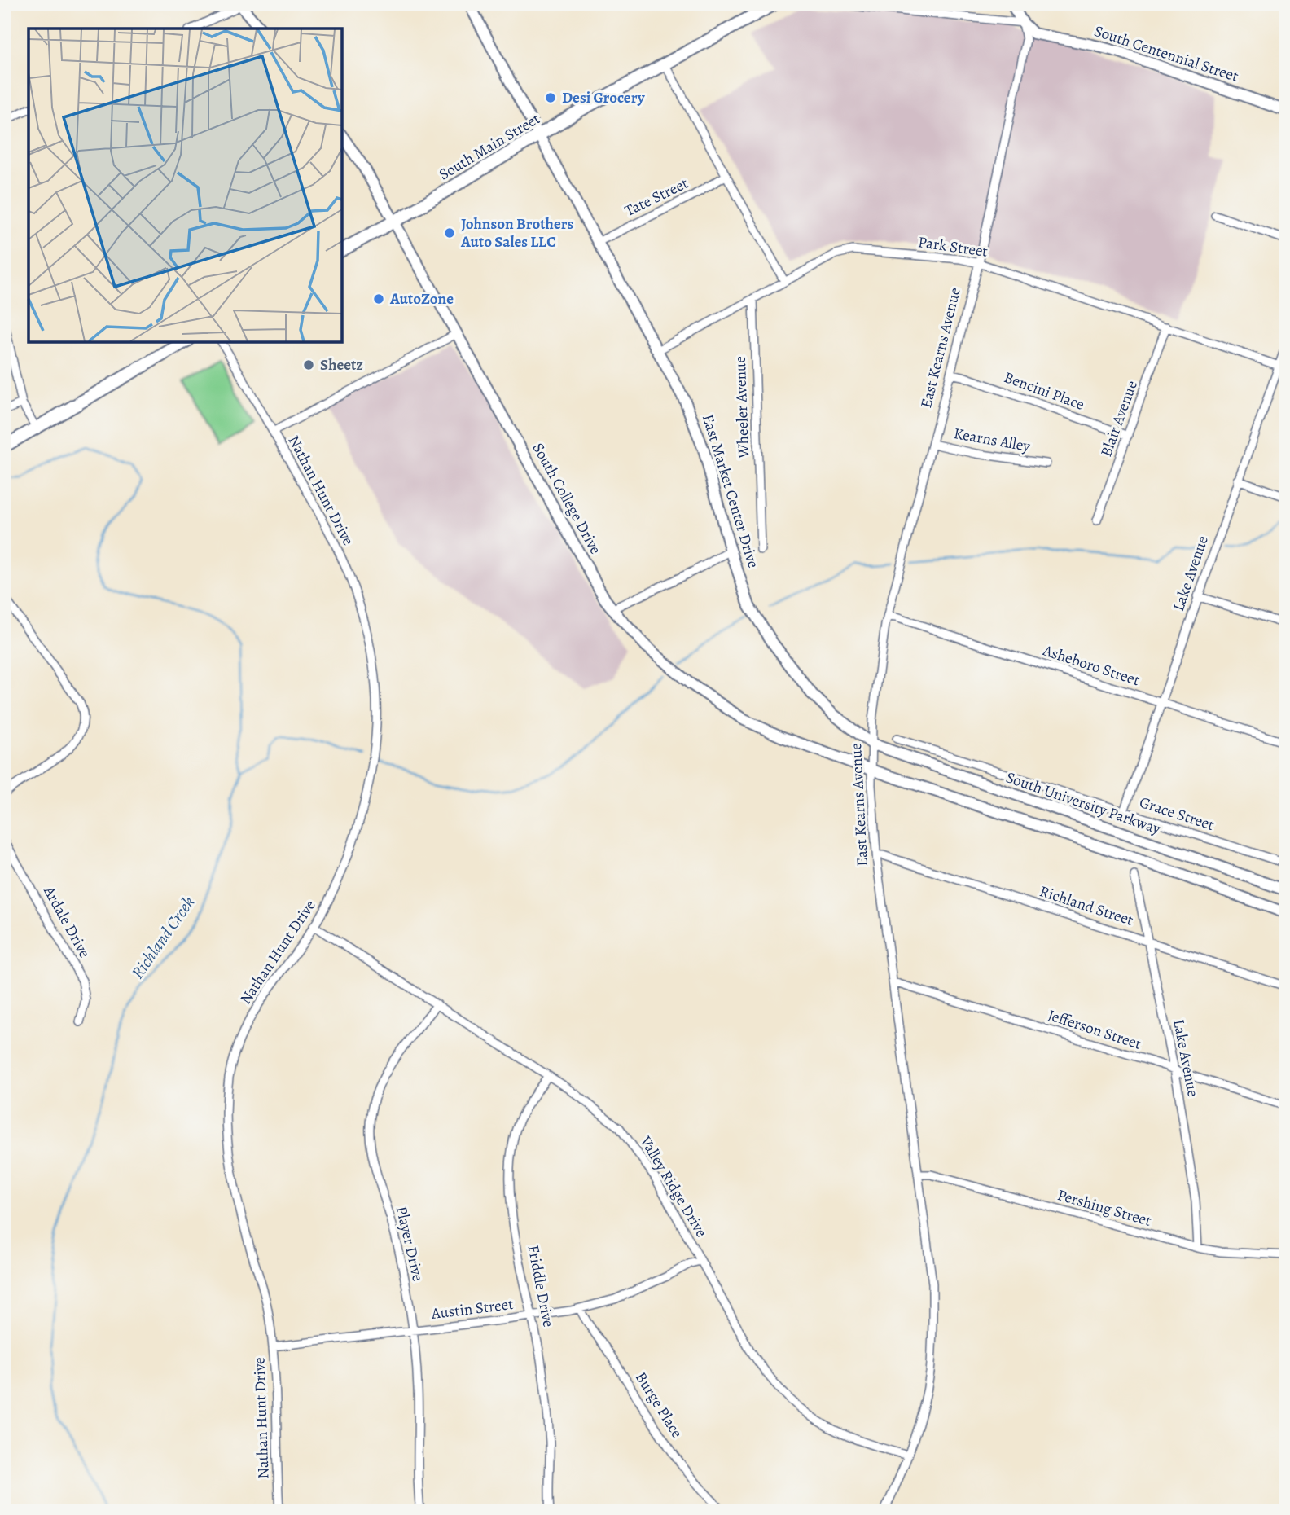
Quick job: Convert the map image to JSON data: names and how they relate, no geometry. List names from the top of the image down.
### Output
{
  "streets": {
    "main road": [
      "South Centennial Street",
      "South Main Street",
      "East Kearns Avenue",
      "East Market Center Drive",
      "South College Drive",
      "South University Parkway"
    ],
    "street": [
      "Tate Street",
      "Park Street",
      "Bencini Place",
      "Wheeler Avenue",
      "Blair Avenue",
      "Kearns Alley",
      "Nathan Hunt Drive",
      "Lake Avenue",
      "Asheboro Street",
      "Grace Street",
      "Richland Street",
      "Ardale Drive",
      "Jefferson Street",
      "Valley Ridge Drive",
      "Pershing Street",
      "Player Drive",
      "Friddle Drive",
      "Austin Street",
      "Burge Place"
    ]
  },
  "crossings": [
    ["South Centennial Street", "East Kearns Avenue"],
    ["South Main Street", "East Market Center Drive"],
    ["South Main Street", "South College Drive"],
    ["Tate Street", "East Market Center Drive"],
    ["Park Street", "East Kearns Avenue"],
    ["Park Street", "Wheeler Avenue"],
    ["Park Street", "Blair Avenue"],
    ["Park Street", "East Market Center Drive"],
    ["Park Street", "Lake Avenue"],
    ["East Kearns Avenue", "Bencini Place"],
    ["East Kearns Avenue", "Kearns Alley"],
    ["East Kearns Avenue", "East Market Center Drive"],
    ["East Kearns Avenue", "South College Drive"],
    ["East Kearns Avenue", "Asheboro Street"],
    ["East Kearns Avenue", "South University Parkway"],
    ["East Kearns Avenue", "Richland Street"],
    ["East Kearns Avenue", "Jefferson Street"],
    ["East Kearns Avenue", "Valley Ridge Drive"],
    ["East Kearns Avenue", "Pershing Street"],
    ["Bencini Place", "Blair Avenue"],
    ["Nathan Hunt Drive", "Valley Ridge Drive"],
    ["Nathan Hunt Drive", "Austin Street"],
    ["East Market Center Drive", "South University Parkway"],
    ["Lake Avenue", "Asheboro Street"],
    ["Lake Avenue", "Grace Street"],
    ["Lake Avenue", "Richland Street"],
    ["Lake Avenue", "Jefferson Street"],
    ["Lake Avenue", "Pershing Street"],
    ["Valley Ridge Drive", "Player Drive"],
    ["Valley Ridge Drive", "Friddle Drive"],
    ["Valley Ridge Drive", "Austin Street"],
    ["Player Drive", "Austin Street"],
    ["Friddle Drive", "Austin Street"],
    ["Austin Street", "Burge Place"]
  ],
  "water": ["Richland Creek"],
  "places": [
    "Desi Grocery",
    "Johnson Brothers Auto Sales LLC",
    "AutoZone",
    "Sheetz"
  ]
}
